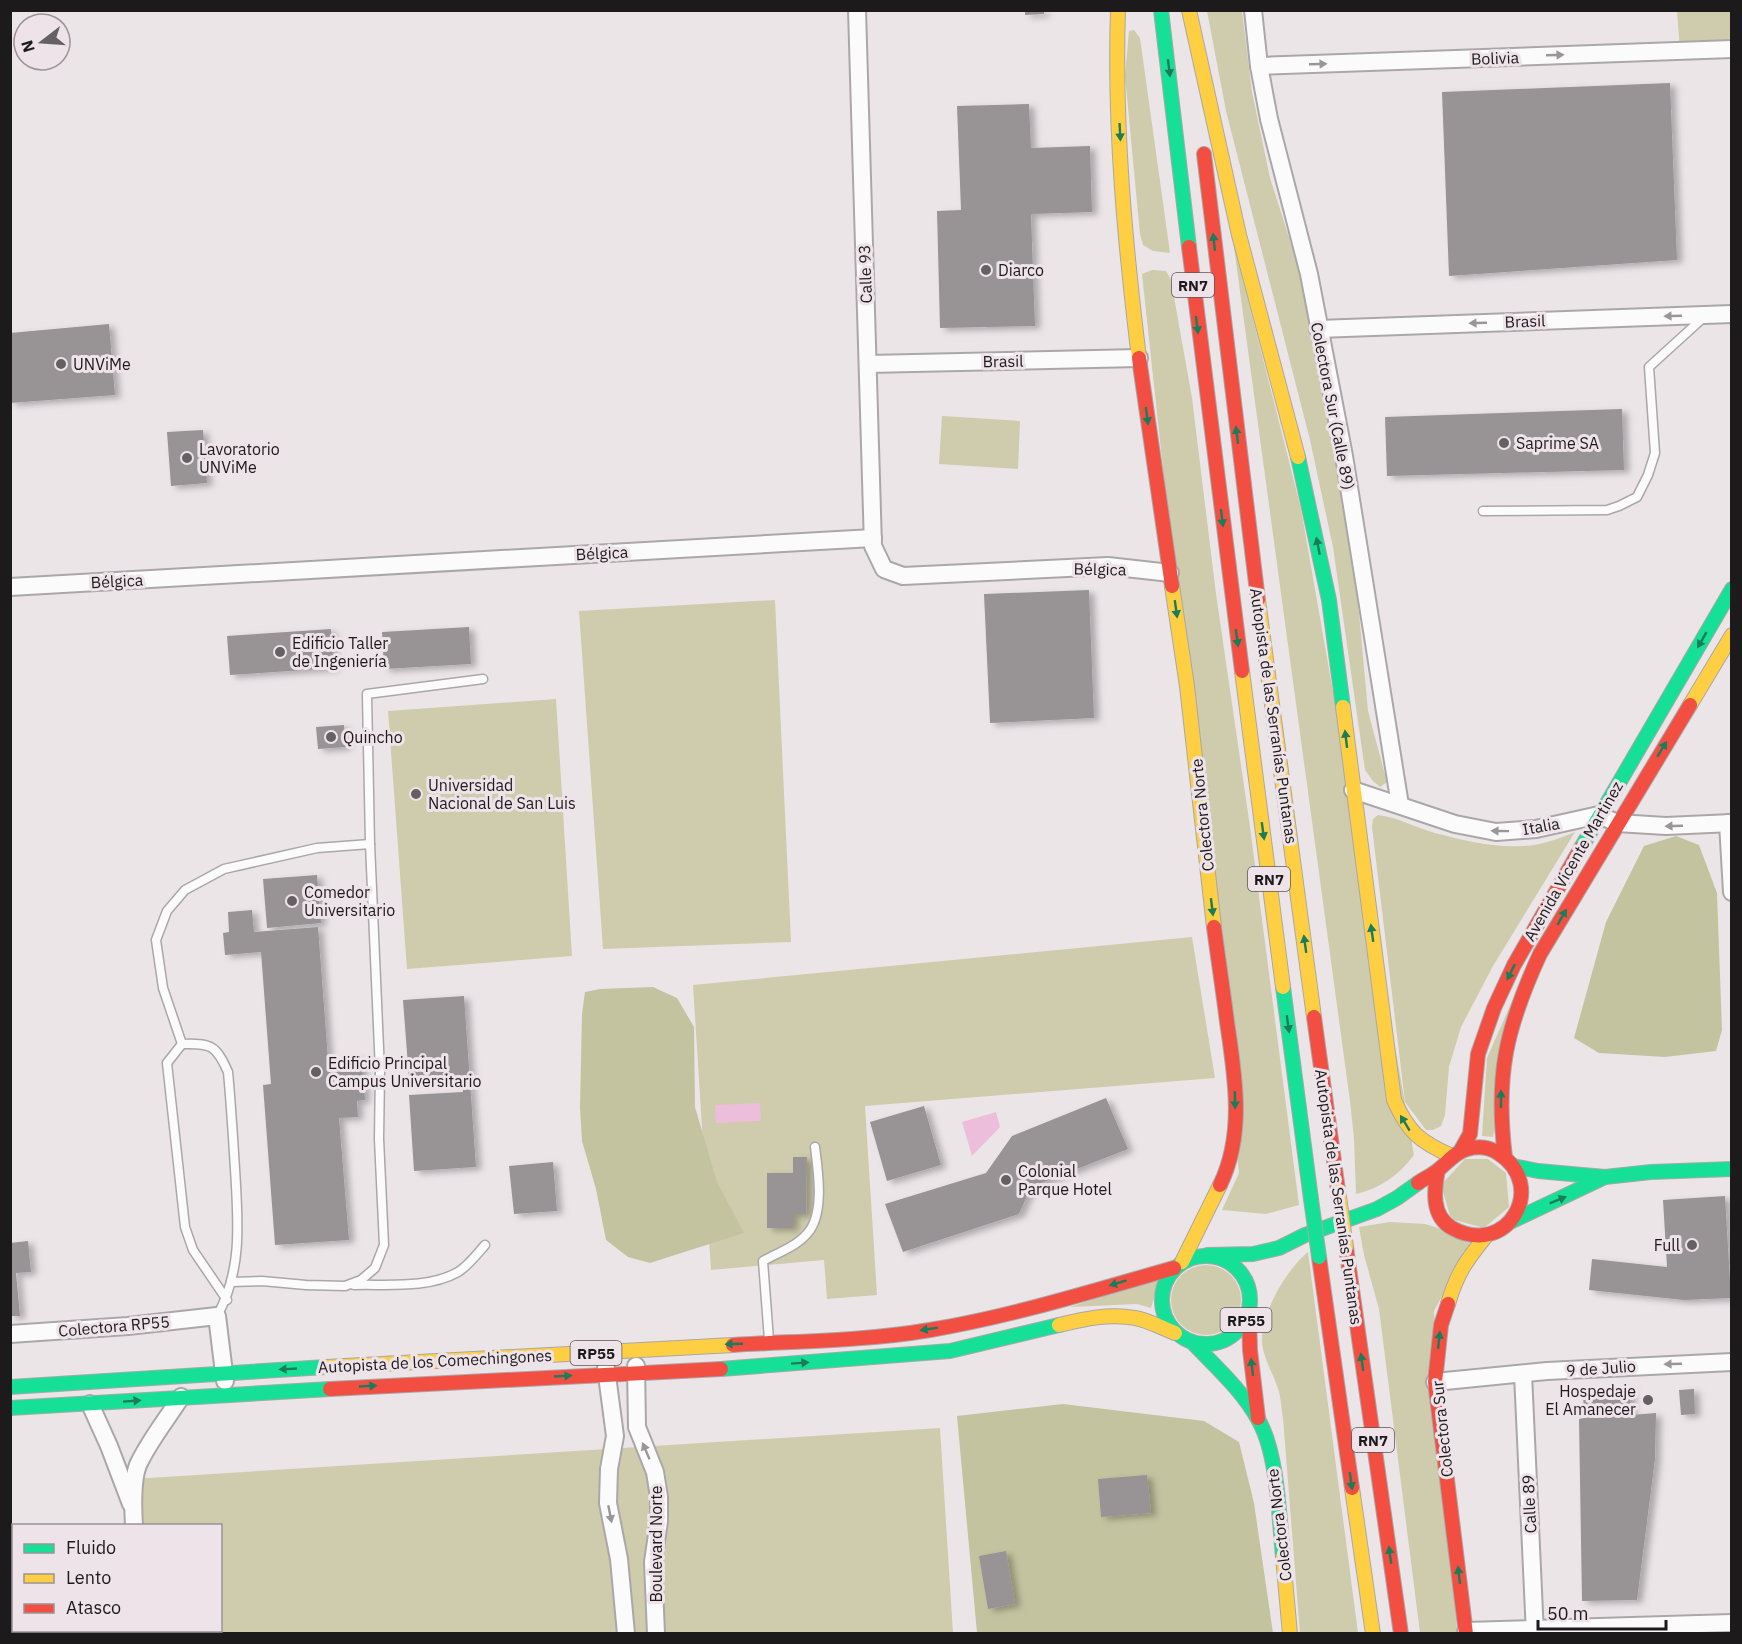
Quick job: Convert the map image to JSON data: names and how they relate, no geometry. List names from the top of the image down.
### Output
{
  "streets": {
    "main road": [
      "RN7",
      "Autopista de las Serranías Puntanas",
      "Colectora Norte",
      "Avenida Vicente Martinez",
      "RP55",
      "Autopista de los Comechingones",
      "Colectora Sur"
    ],
    "street": [
      "Bolivia",
      "Calle 93",
      "Brasil",
      "Colectora Sur (Calle 89)",
      "Bélgica",
      "Italia",
      "Colectora RP55",
      "9 de Julio",
      "Calle 89",
      "Boulevard Norte"
    ]
  },
  "crossings": [
    ["Bolivia", "Colectora Sur (Calle 89)"],
    ["Calle 93", "Brasil"],
    ["Calle 93", "Bélgica"],
    ["Brasil", "Colectora Sur (Calle 89)"],
    ["Brasil", "Colectora Norte"],
    ["Colectora Sur (Calle 89)", "Italia"],
    ["Bélgica", "Colectora Norte"],
    ["Colectora Norte", "RP55"],
    ["Colectora Norte", "Autopista de los Comechingones"],
    ["Italia", "Avenida Vicente Martinez"],
    ["Avenida Vicente Martinez", "Colectora Sur"],
    ["RP55", "Autopista de los Comechingones"],
    ["Autopista de los Comechingones", "Boulevard Norte"],
    ["9 de Julio", "Colectora Sur"],
    ["9 de Julio", "Calle 89"]
  ],
  "one_way": [
    "Bolivia",
    "Brasil",
    "Colectora Norte",
    "Italia",
    "9 de Julio",
    "Colectora Sur"
  ],
  "places": [
    "Diarco",
    "UNViMe",
    "Saprime SA",
    "Lavoratorio UNViMe",
    "Edificio Taller de Ingeniería",
    "Quincho",
    "Universidad Nacional de San Luis",
    "Comedor Universitario",
    "Edificio Principal Campus Universitario",
    "Colonial Parque Hotel",
    "Full",
    "Hospedaje El Amanecer"
  ],
  "legend": ["Fluido", "Lento", "Atasco"],
  "scale_bar": "50 m",
  "north": "left"
}
